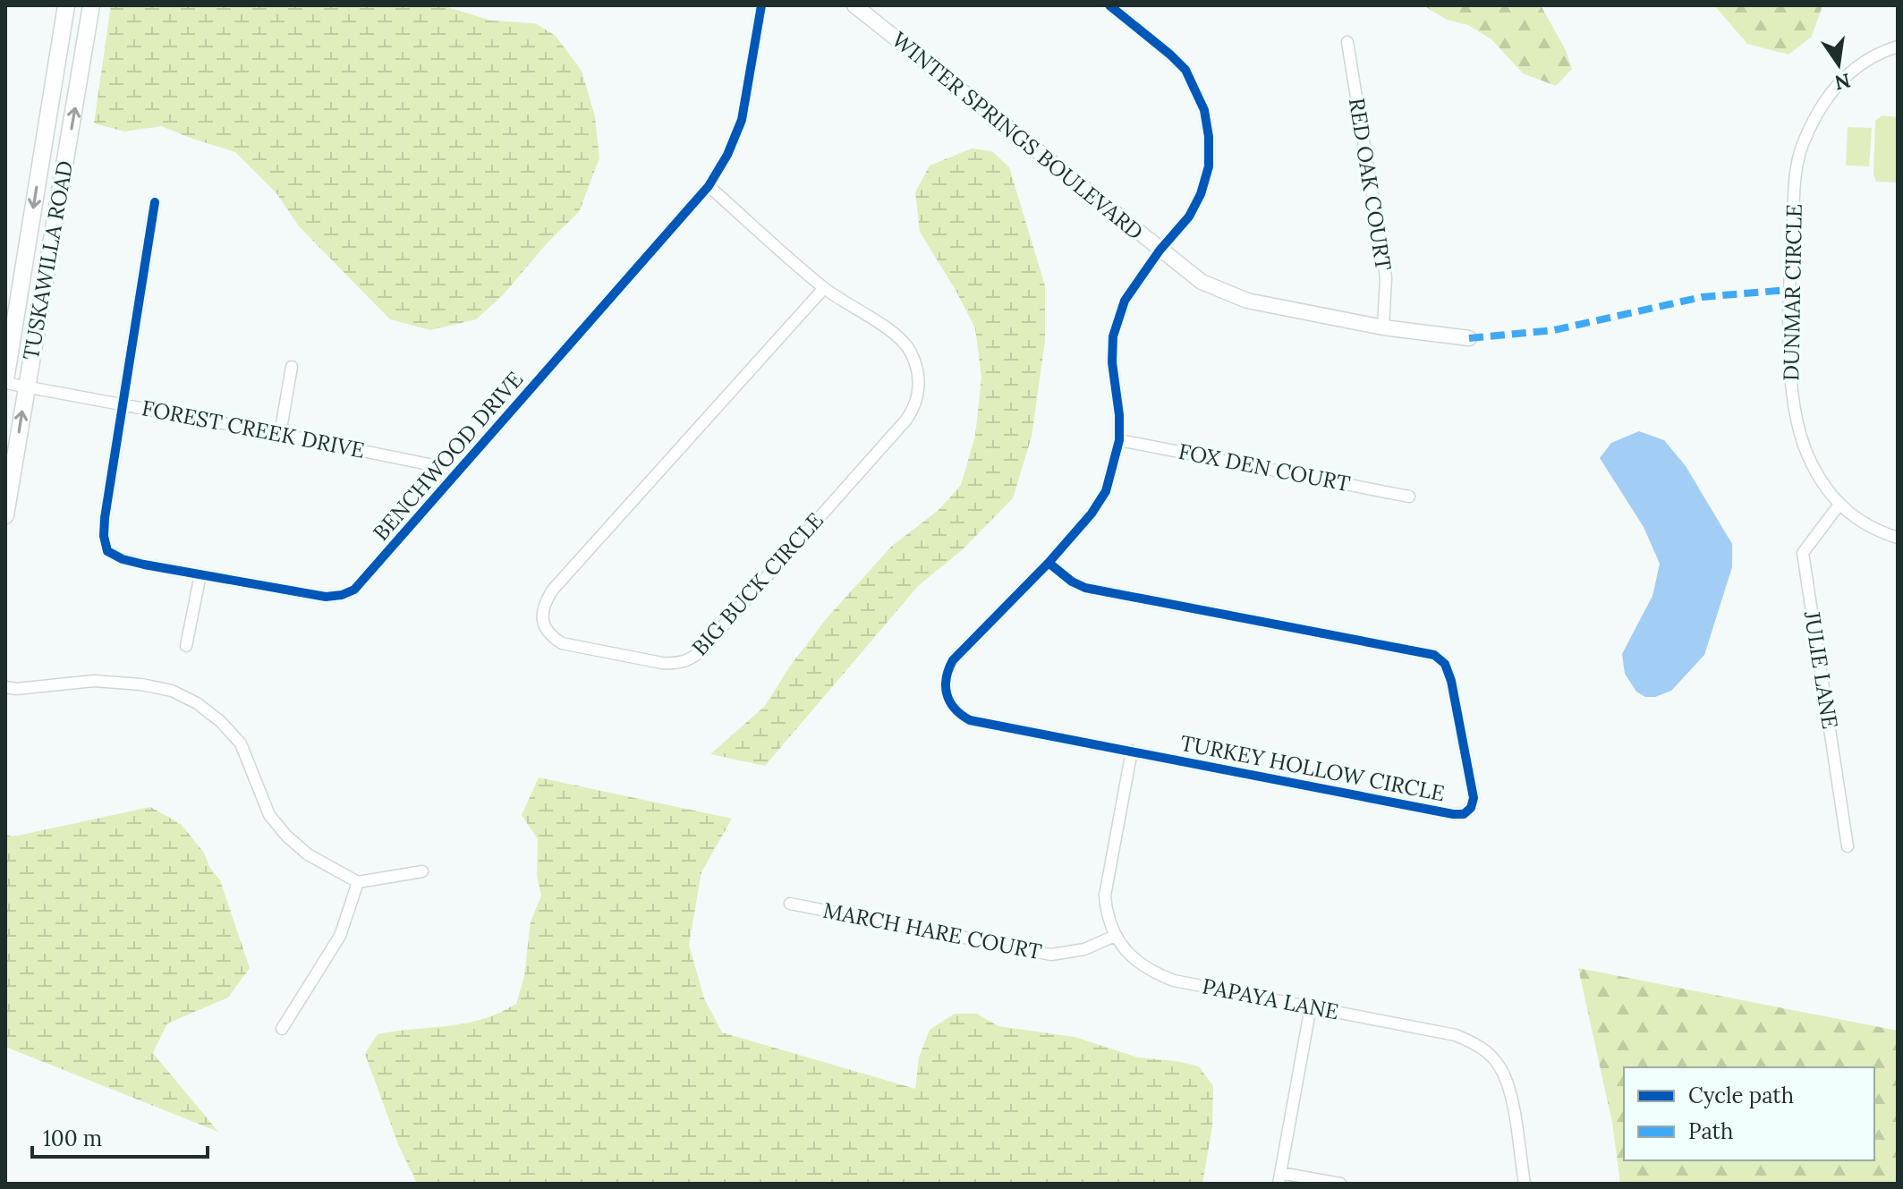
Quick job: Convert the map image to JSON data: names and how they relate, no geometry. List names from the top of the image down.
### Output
{
  "streets": {
    "main road": ["TUSKAWILLA ROAD"],
    "street": [
      "WINTER SPRINGS BOULEVARD",
      "RED OAK COURT",
      "DUNMAR CIRCLE",
      "FOREST CREEK DRIVE",
      "BENCHWOOD DRIVE",
      "FOX DEN COURT",
      "BIG BUCK CIRCLE",
      "JULIE LANE",
      "TURKEY HOLLOW CIRCLE",
      "MARCH HARE COURT",
      "PAPAYA LANE"
    ]
  },
  "crossings": [
    ["WINTER SPRINGS BOULEVARD", "RED OAK COURT"],
    ["TUSKAWILLA ROAD", "FOREST CREEK DRIVE"],
    ["DUNMAR CIRCLE", "JULIE LANE"],
    ["FOREST CREEK DRIVE", "BENCHWOOD DRIVE"],
    ["BENCHWOOD DRIVE", "BIG BUCK CIRCLE"],
    ["TURKEY HOLLOW CIRCLE", "PAPAYA LANE"],
    ["MARCH HARE COURT", "PAPAYA LANE"]
  ],
  "legend": ["Cycle path", "Path"],
  "scale_bar": "100 m",
  "north": "bottom"
}
